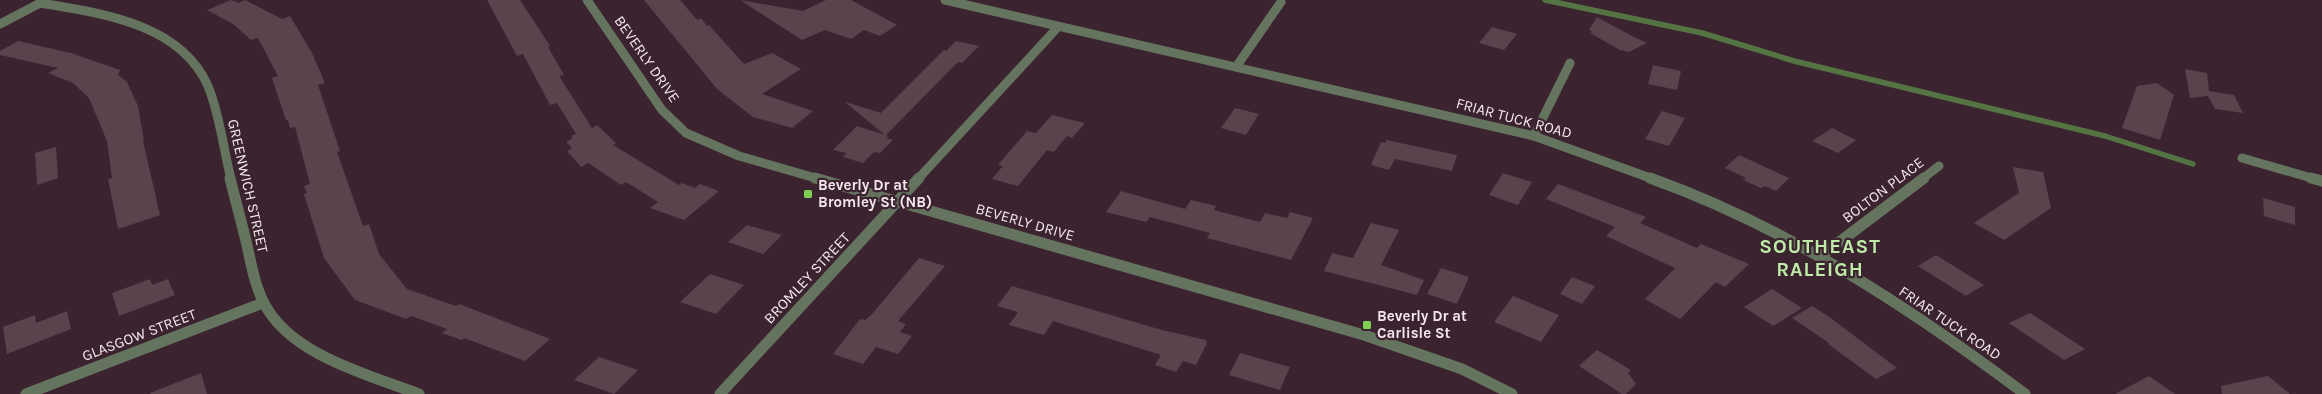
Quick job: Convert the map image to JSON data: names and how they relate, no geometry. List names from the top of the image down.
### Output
{
  "streets": {
    "street": [
      "BEVERLY DRIVE",
      "FRIAR TUCK ROAD",
      "GREENWICH STREET",
      "BOLTON PLACE",
      "BROMLEY STREET",
      "GLASGOW STREET"
    ]
  },
  "crossings": [
    ["BEVERLY DRIVE", "BROMLEY STREET"],
    ["FRIAR TUCK ROAD", "BOLTON PLACE"],
    ["FRIAR TUCK ROAD", "BROMLEY STREET"],
    ["GREENWICH STREET", "GLASGOW STREET"]
  ],
  "districts": ["SOUTHEAST RALEIGH"],
  "places": {
    "transit": ["Beverly Dr at Bromley St (NB)", "Beverly Dr at Carlisle St"]
  }
}
